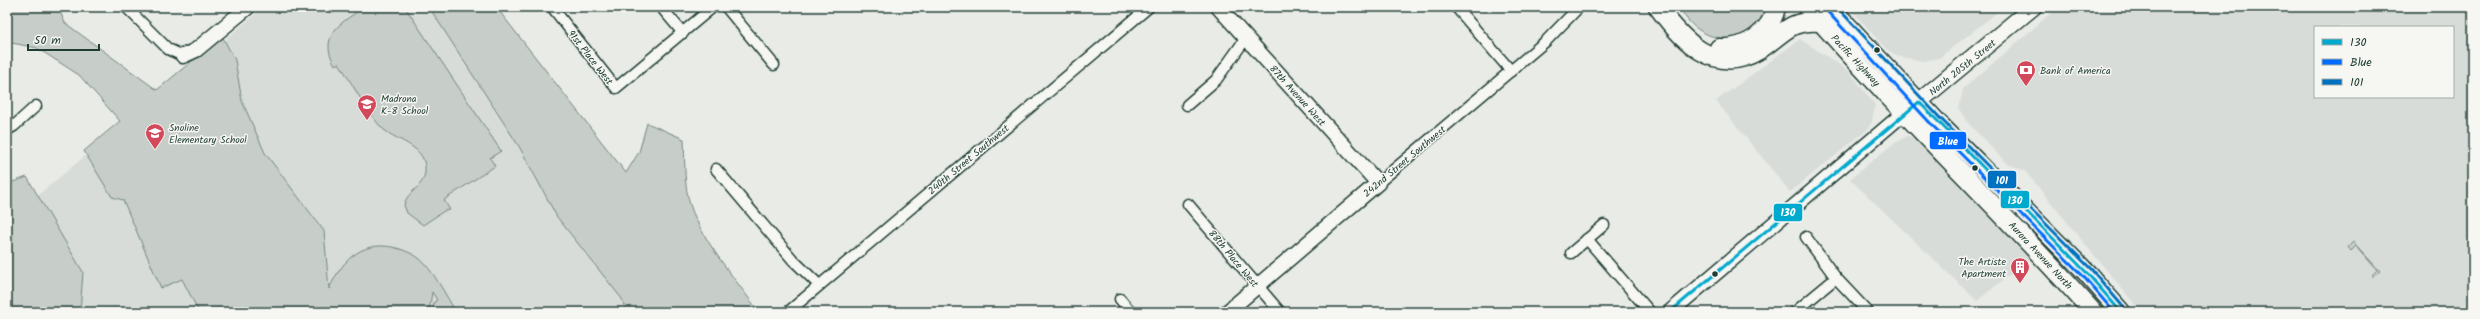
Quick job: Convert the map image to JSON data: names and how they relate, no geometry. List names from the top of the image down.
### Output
{
  "streets": {
    "highway": ["Pacific Highway", "Aurora Avenue North"],
    "main road": ["North 205th Street"],
    "street": [
      "91st Place West",
      "87th Avenue West",
      "240th Street Southwest",
      "242nd Street Southwest",
      "88th Place West"
    ]
  },
  "crossings": [
    ["Pacific Highway", "North 205th Street"],
    ["Pacific Highway", "Aurora Avenue North"],
    ["North 205th Street", "Aurora Avenue North"],
    ["87th Avenue West", "242nd Street Southwest"],
    ["242nd Street Southwest", "88th Place West"]
  ],
  "places": {
    "bank": ["Bank of America"],
    "school or university": ["Madrona K-8 School", "Snoline Elementary School"],
    "building": ["The Artiste Apartment"]
  },
  "lines": ["transit line 101", "transit line Blue", "transit line 130"],
  "legend": ["130", "Blue", "101"],
  "scale_bar": "50 m"
}
